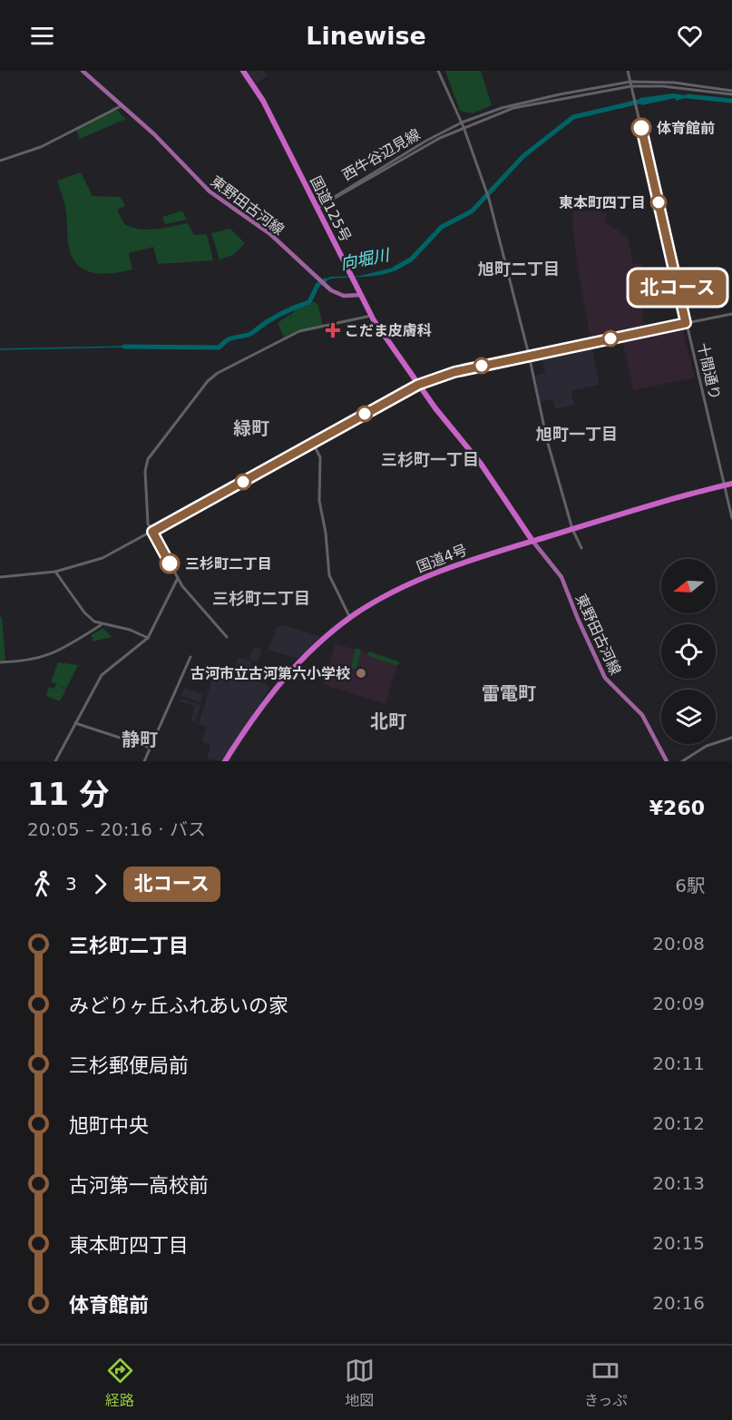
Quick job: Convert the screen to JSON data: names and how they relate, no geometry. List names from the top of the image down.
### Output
{
  "streets": {
    "highway": ["国道125号", "国道4号"],
    "main road": ["東野田古河線"],
    "street": ["西牛谷辺見線", "十間通り"]
  },
  "crossings": [
    ["西牛谷辺見線", "国道125号"],
    ["西牛谷辺見線", "十間通り"],
    ["東野田古河線", "国道125号"],
    ["東野田古河線", "国道4号"],
    ["国道125号", "国道4号"],
    ["十間通り", "国道4号"]
  ],
  "districts": [
    "旭町二丁目",
    "緑町",
    "旭町一丁目",
    "三杉町一丁目",
    "三杉町二丁目",
    "雷電町",
    "北町",
    "静町"
  ],
  "water": ["向堀川"],
  "places": {
    "other": [
      "体育館前",
      "東本町四丁目",
      "三杉町二丁目",
      "古河市立古河第六小学校"
    ],
    "health": ["こだま皮膚科"]
  },
  "lines": ["bus line 北コース"],
  "north": "left",
  "page": {
    "header": "Linewise",
    "on_map": "北コース",
    "heading": ["11 分", "20:05 – 20:16 · バス", "¥260"],
    "legs": ["3", "北コース", "6駅"],
    "list": [
      {
        "name": "三杉町二丁目",
        "value": "20:08"
      },
      {
        "name": "みどりヶ丘ふれあいの家",
        "value": "20:09"
      },
      {
        "name": "三杉郵便局前",
        "value": "20:11"
      },
      {
        "name": "旭町中央",
        "value": "20:12"
      },
      {
        "name": "古河第一高校前",
        "value": "20:13"
      },
      {
        "name": "東本町四丁目",
        "value": "20:15"
      },
      {
        "name": "体育館前",
        "value": "20:16"
      }
    ],
    "tabs": ["経路", "地図", "きっぷ"]
  }
}
